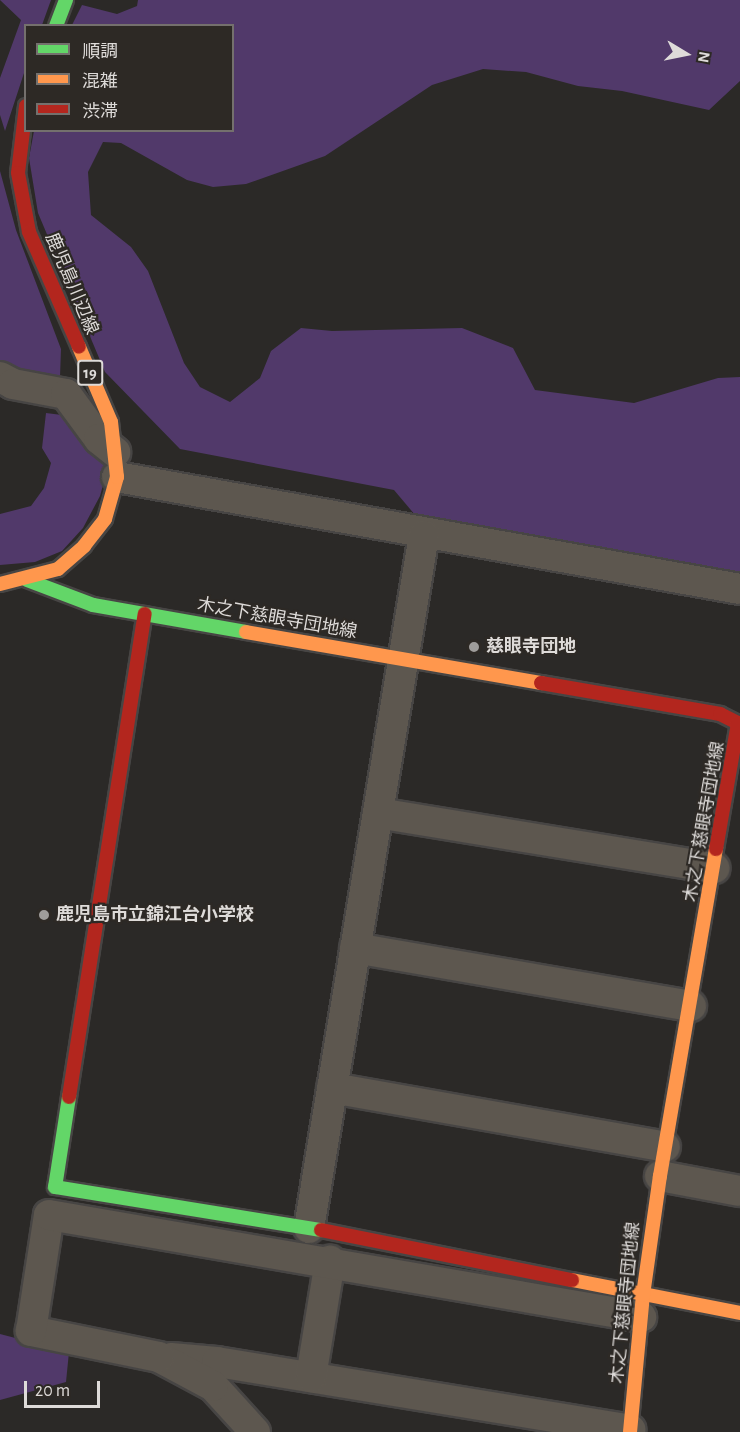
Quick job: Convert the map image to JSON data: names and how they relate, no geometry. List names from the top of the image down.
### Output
{
  "streets": {
    "street": ["鹿児島川辺線", "19", "木之下慈眼寺団地線"]
  },
  "crossings": [
    ["鹿児島川辺線", "木之下慈眼寺団地線"]
  ],
  "places": ["慈眼寺団地", "鹿児島市立錦江台小学校"],
  "legend": ["順調", "混雑", "渋滞"],
  "scale_bar": "20 m",
  "north": "right"
}
